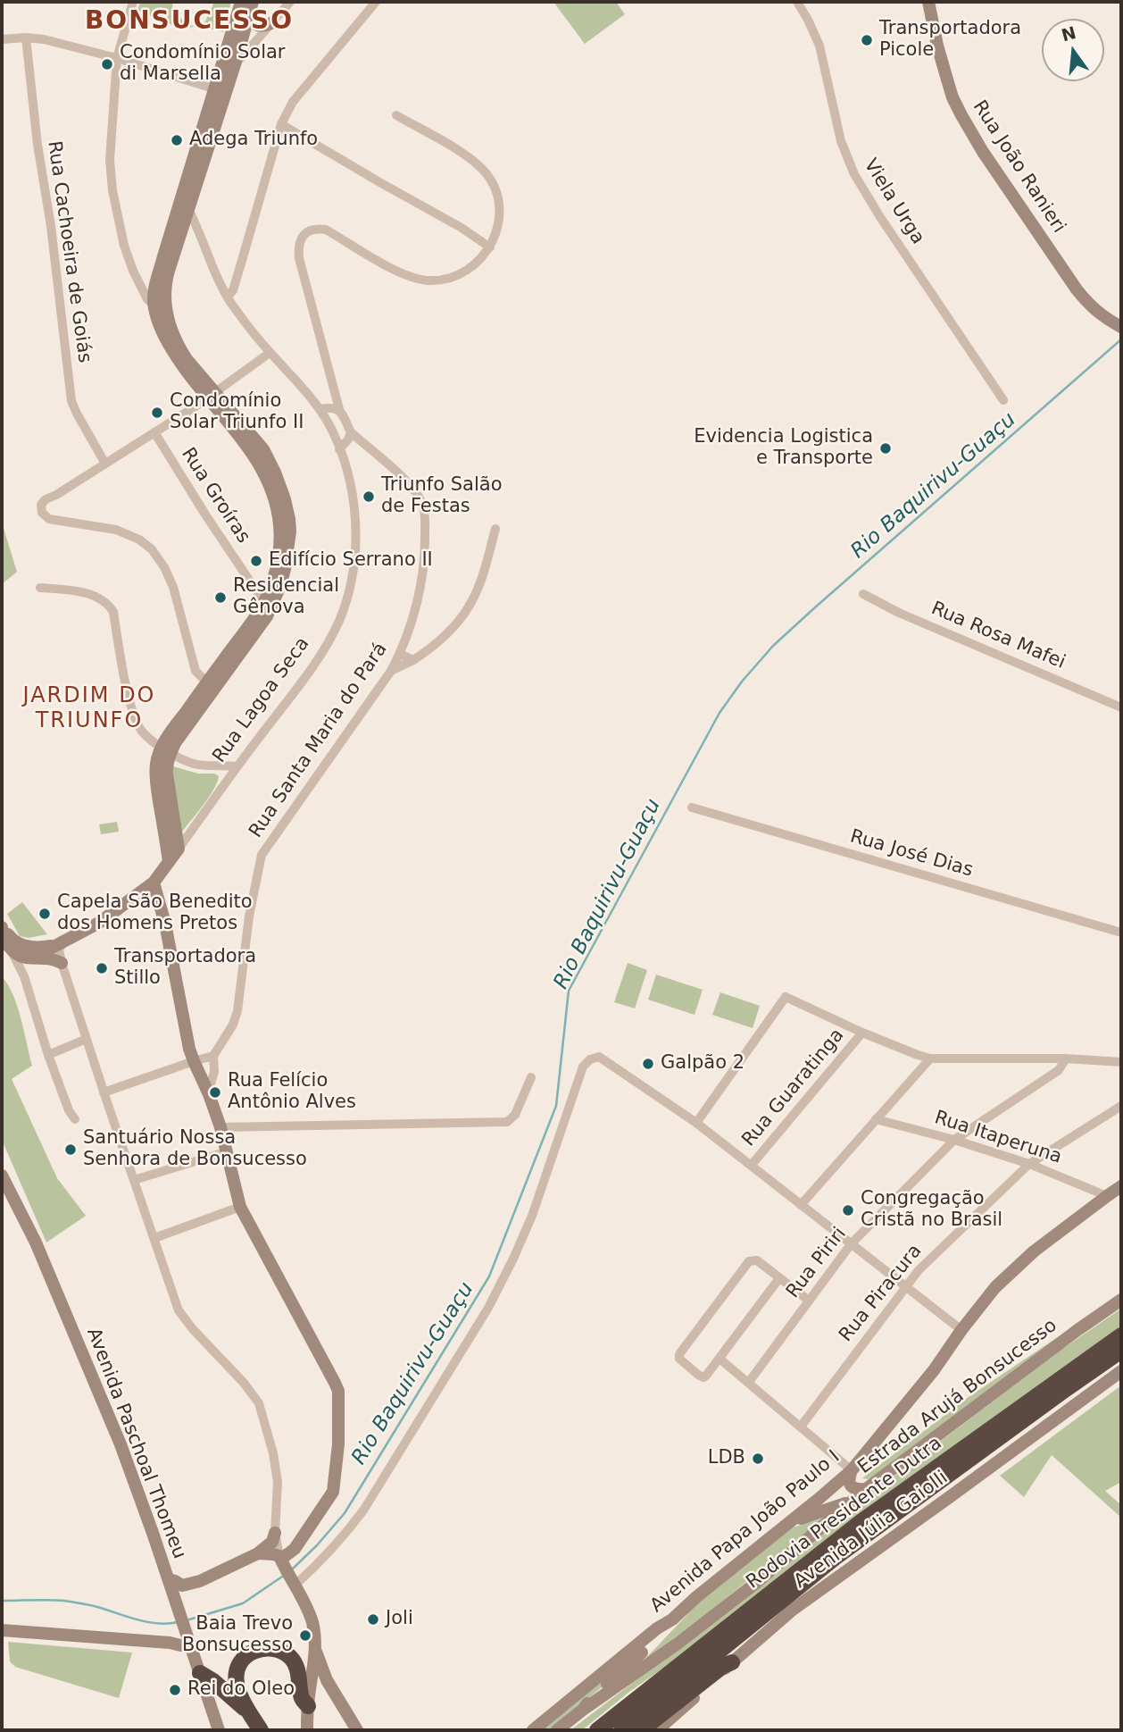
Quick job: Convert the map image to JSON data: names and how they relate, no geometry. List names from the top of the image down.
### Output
{
  "streets": {
    "highway": ["Rodovia Presidente Dutra"],
    "street": [
      "Rua João Ranieri",
      "Viela Urga",
      "Rua Cachoeira de Goiás",
      "Rua Groíras",
      "Rua Rosa Mafei",
      "Rua Lagoa Seca",
      "Rua Santa Maria do Pará",
      "Rua José Dias",
      "Rua Guaratinga",
      "Rua Itaperuna",
      "Rua Piriri",
      "Rua Piracura",
      "Estrada Arujá Bonsucesso",
      "Avenida Paschoal Thomeu",
      "Avenida Júlia Gaiolli",
      "Avenida Papa João Paulo I"
    ]
  },
  "crossings": [
    ["Rua Itaperuna", "Rua Piriri"],
    ["Rua Itaperuna", "Rua Piracura"],
    ["Rua Itaperuna", "Avenida Papa João Paulo I"]
  ],
  "districts": ["BONSUCESSO", "JARDIM DO TRIUNFO"],
  "water": ["Rio Baquirivu-Guaçu"],
  "places": [
    "Transportadora Picole",
    "Condomínio Solar di Marsella",
    "Adega Triunfo",
    "Condomínio Solar Triunfo II",
    "Evidencia Logistica e Transporte",
    "Triunfo Salão de Festas",
    "Edifício Serrano II",
    "Residencial Gênova",
    "Capela São Benedito dos Homens Pretos",
    "Transportadora Stillo",
    "Galpão 2",
    "Rua Felício Antônio Alves",
    "Santuário Nossa Senhora de Bonsucesso",
    "Congregação Cristã no Brasil",
    "LDB",
    "Joli",
    "Baia Trevo Bonsucesso",
    "Rei do Oleo"
  ],
  "north": "top"
}
